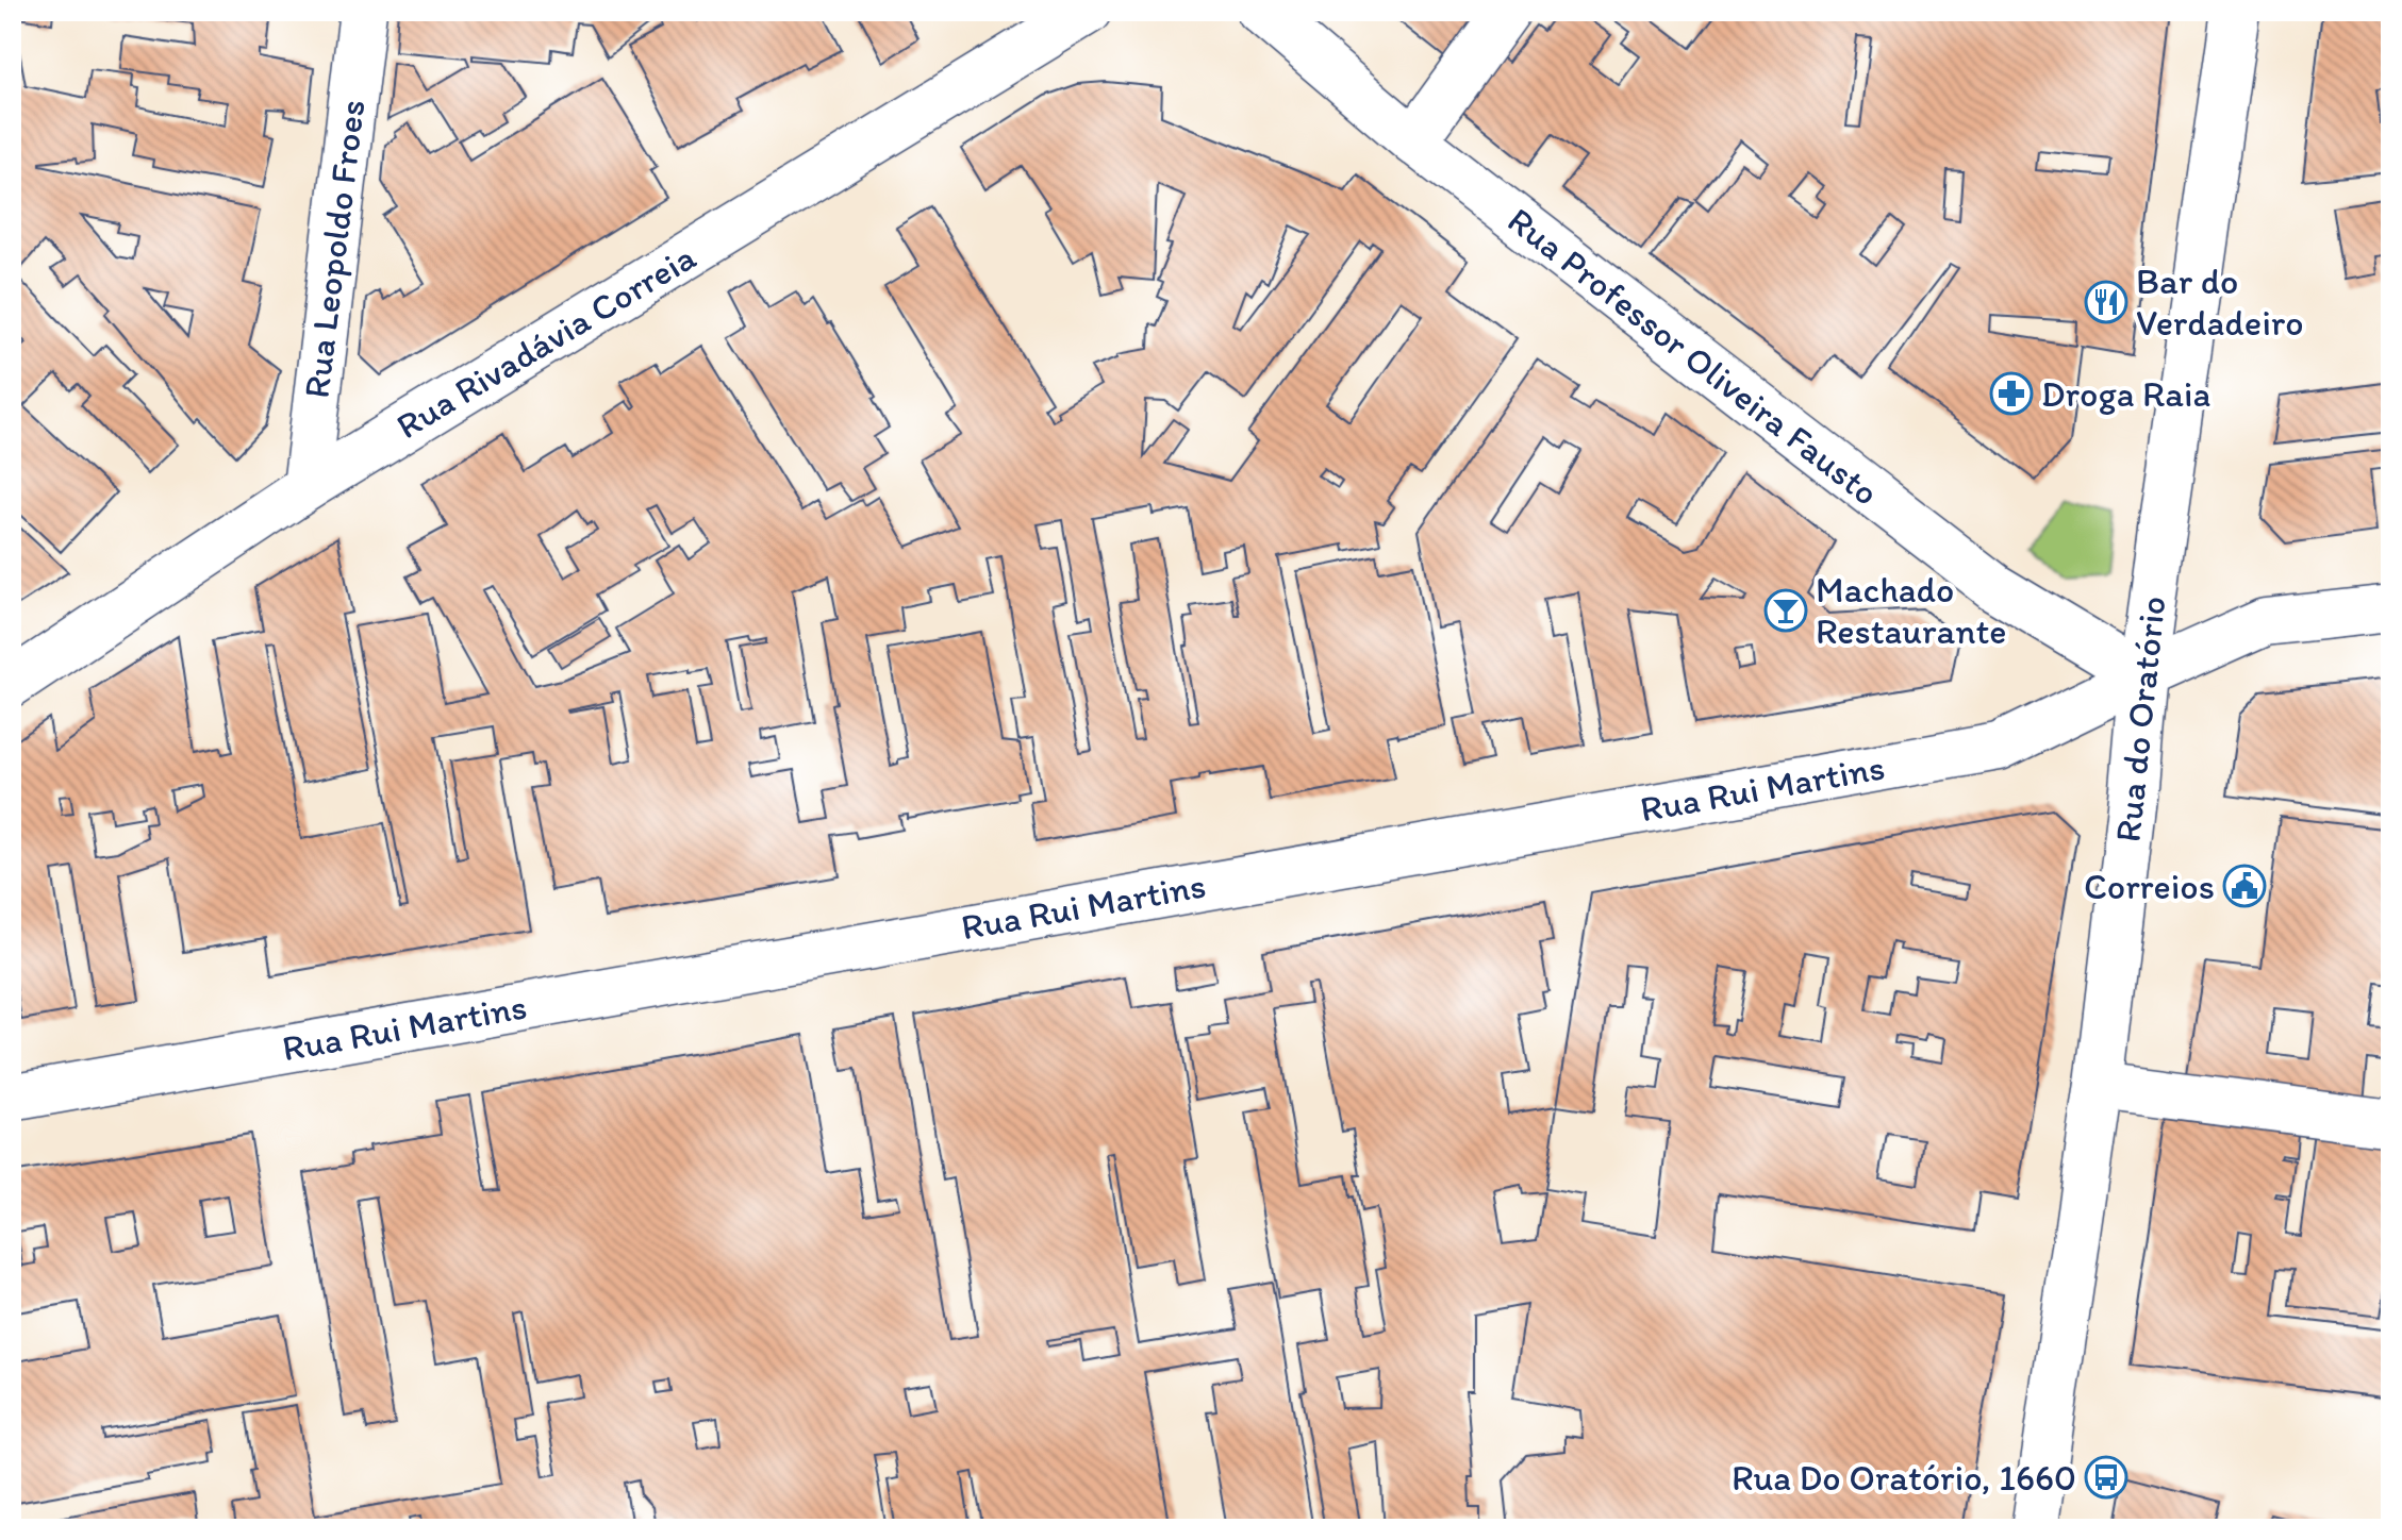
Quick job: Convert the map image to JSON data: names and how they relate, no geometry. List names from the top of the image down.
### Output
{
  "streets": {
    "street": [
      "Rua Leopoldo Froes",
      "Rua Rivadávia Correia",
      "Rua Professor Oliveira Fausto",
      "Rua do Oratório",
      "Rua Rui Martins"
    ]
  },
  "crossings": [
    ["Rua Leopoldo Froes", "Rua Rivadávia Correia"],
    ["Rua Professor Oliveira Fausto", "Rua do Oratório"],
    ["Rua Professor Oliveira Fausto", "Rua Rui Martins"],
    ["Rua do Oratório", "Rua Rui Martins"]
  ],
  "places": {
    "restaurant": ["Bar do Verdadeiro"],
    "pharmacy": ["Droga Raia"],
    "bar": ["Machado Restaurante"],
    "public building": ["Correios"],
    "bus stop": ["Rua Do Oratório, 1660"]
  }
}
